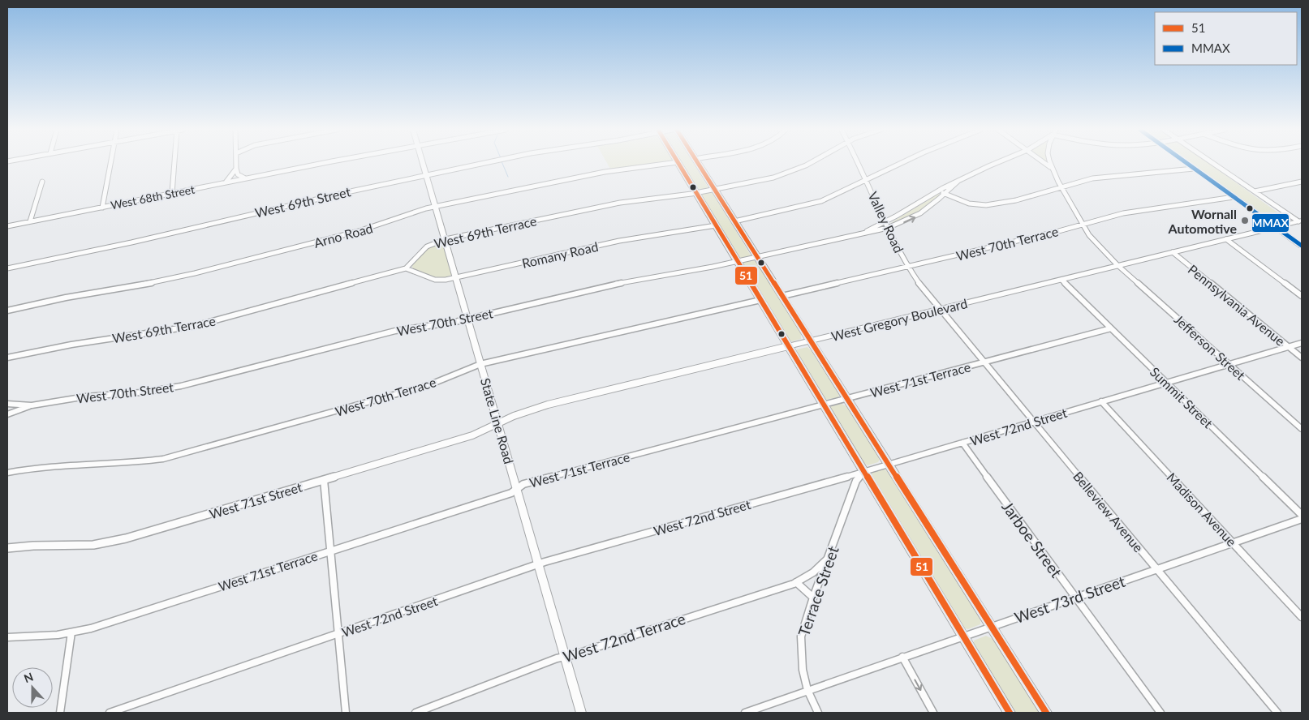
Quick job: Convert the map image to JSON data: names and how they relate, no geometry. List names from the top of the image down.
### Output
{
  "streets": {
    "main road": ["West Gregory Boulevard", "State Line Road"],
    "street": [
      "West 68th Street",
      "West 69th Street",
      "Valley Road",
      "West 69th Terrace",
      "Arno Road",
      "West 70th Terrace",
      "Romany Road",
      "Pennsylvania Avenue",
      "West 70th Street",
      "Jefferson Street",
      "West 71st Terrace",
      "Summit Street",
      "West 72nd Street",
      "West 71st Street",
      "Madison Avenue",
      "Belleview Avenue",
      "Jarboe Street",
      "Terrace Street",
      "West 73rd Street",
      "West 72nd Terrace"
    ]
  },
  "crossings": [
    ["West 69th Street", "State Line Road"],
    ["Valley Road", "West 70th Terrace"],
    ["Valley Road", "West Gregory Boulevard"],
    ["Valley Road", "West 70th Street"],
    ["Valley Road", "Belleview Avenue"],
    ["West 69th Terrace", "Romany Road"],
    ["West 69th Terrace", "State Line Road"],
    ["Arno Road", "State Line Road"],
    ["West 70th Terrace", "Jefferson Street"],
    ["West 70th Terrace", "State Line Road"],
    ["Romany Road", "State Line Road"],
    ["Pennsylvania Avenue", "West Gregory Boulevard"],
    ["Pennsylvania Avenue", "West 72nd Street"],
    ["West Gregory Boulevard", "Jefferson Street"],
    ["West Gregory Boulevard", "Summit Street"],
    ["West Gregory Boulevard", "State Line Road"],
    ["West Gregory Boulevard", "West 71st Street"],
    ["West Gregory Boulevard", "Belleview Avenue"],
    ["West 70th Street", "State Line Road"],
    ["Jefferson Street", "West 72nd Street"],
    ["West 71st Terrace", "Summit Street"],
    ["West 71st Terrace", "State Line Road"],
    ["West 71st Terrace", "Belleview Avenue"],
    ["Summit Street", "West 72nd Street"],
    ["State Line Road", "West 72nd Street"],
    ["State Line Road", "West 71st Street"],
    ["State Line Road", "West 72nd Terrace"],
    ["West 72nd Street", "Madison Avenue"],
    ["West 72nd Street", "Belleview Avenue"],
    ["West 72nd Street", "Jarboe Street"],
    ["West 72nd Street", "Terrace Street"],
    ["Madison Avenue", "West 73rd Street"],
    ["Belleview Avenue", "West 73rd Street"],
    ["Jarboe Street", "West 73rd Street"],
    ["Terrace Street", "West 73rd Street"],
    ["Terrace Street", "West 72nd Terrace"]
  ],
  "places": ["Wornall Automotive"],
  "lines": ["transit line 51", "transit line MMAX"],
  "legend": ["51", "MMAX"],
  "north": "top"
}
